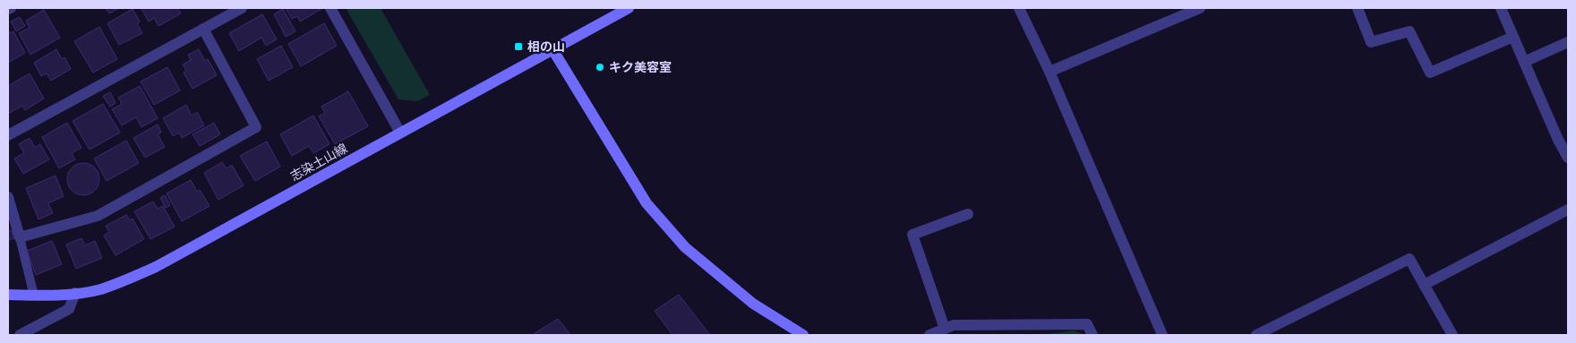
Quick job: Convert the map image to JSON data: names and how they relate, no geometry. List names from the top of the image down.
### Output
{
  "streets": {
    "main road": ["志染土山線"]
  },
  "places": {
    "transit": ["相の山"],
    "other": ["キク美容室"]
  }
}
